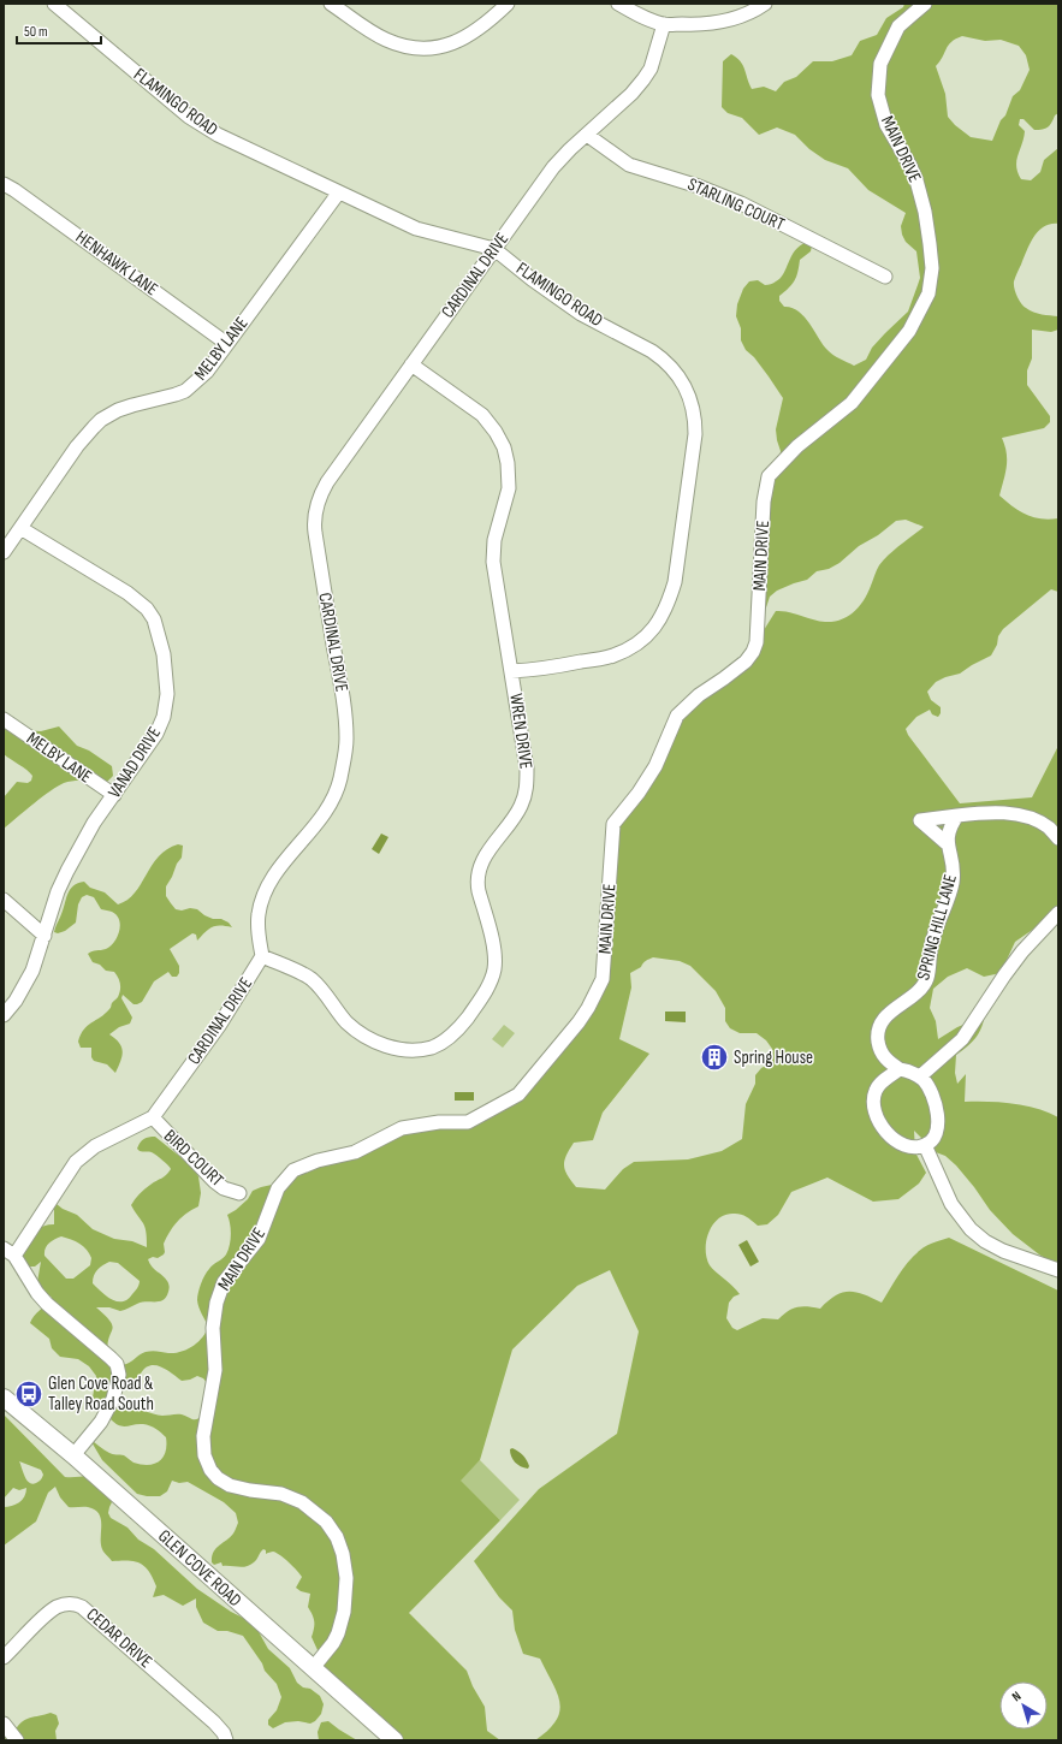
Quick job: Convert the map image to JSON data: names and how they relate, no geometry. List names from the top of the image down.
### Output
{
  "streets": {
    "main road": ["GLEN COVE ROAD"],
    "street": [
      "FLAMINGO ROAD",
      "MAIN DRIVE",
      "STARLING COURT",
      "HENHAWK LANE",
      "CARDINAL DRIVE",
      "MELBY LANE",
      "WREN DRIVE",
      "VANAD DRIVE",
      "SPRING HILL LANE",
      "BIRD COURT",
      "CEDAR DRIVE"
    ]
  },
  "crossings": [
    ["FLAMINGO ROAD", "CARDINAL DRIVE"],
    ["FLAMINGO ROAD", "MELBY LANE"],
    ["FLAMINGO ROAD", "WREN DRIVE"],
    ["MAIN DRIVE", "GLEN COVE ROAD"],
    ["STARLING COURT", "CARDINAL DRIVE"],
    ["HENHAWK LANE", "MELBY LANE"],
    ["CARDINAL DRIVE", "WREN DRIVE"],
    ["CARDINAL DRIVE", "BIRD COURT"],
    ["MELBY LANE", "VANAD DRIVE"]
  ],
  "places": {
    "building": ["Spring House"],
    "bus stop": ["Glen Cove Road & Talley Road South"]
  },
  "scale_bar": "50 m",
  "north": "top left"
}
